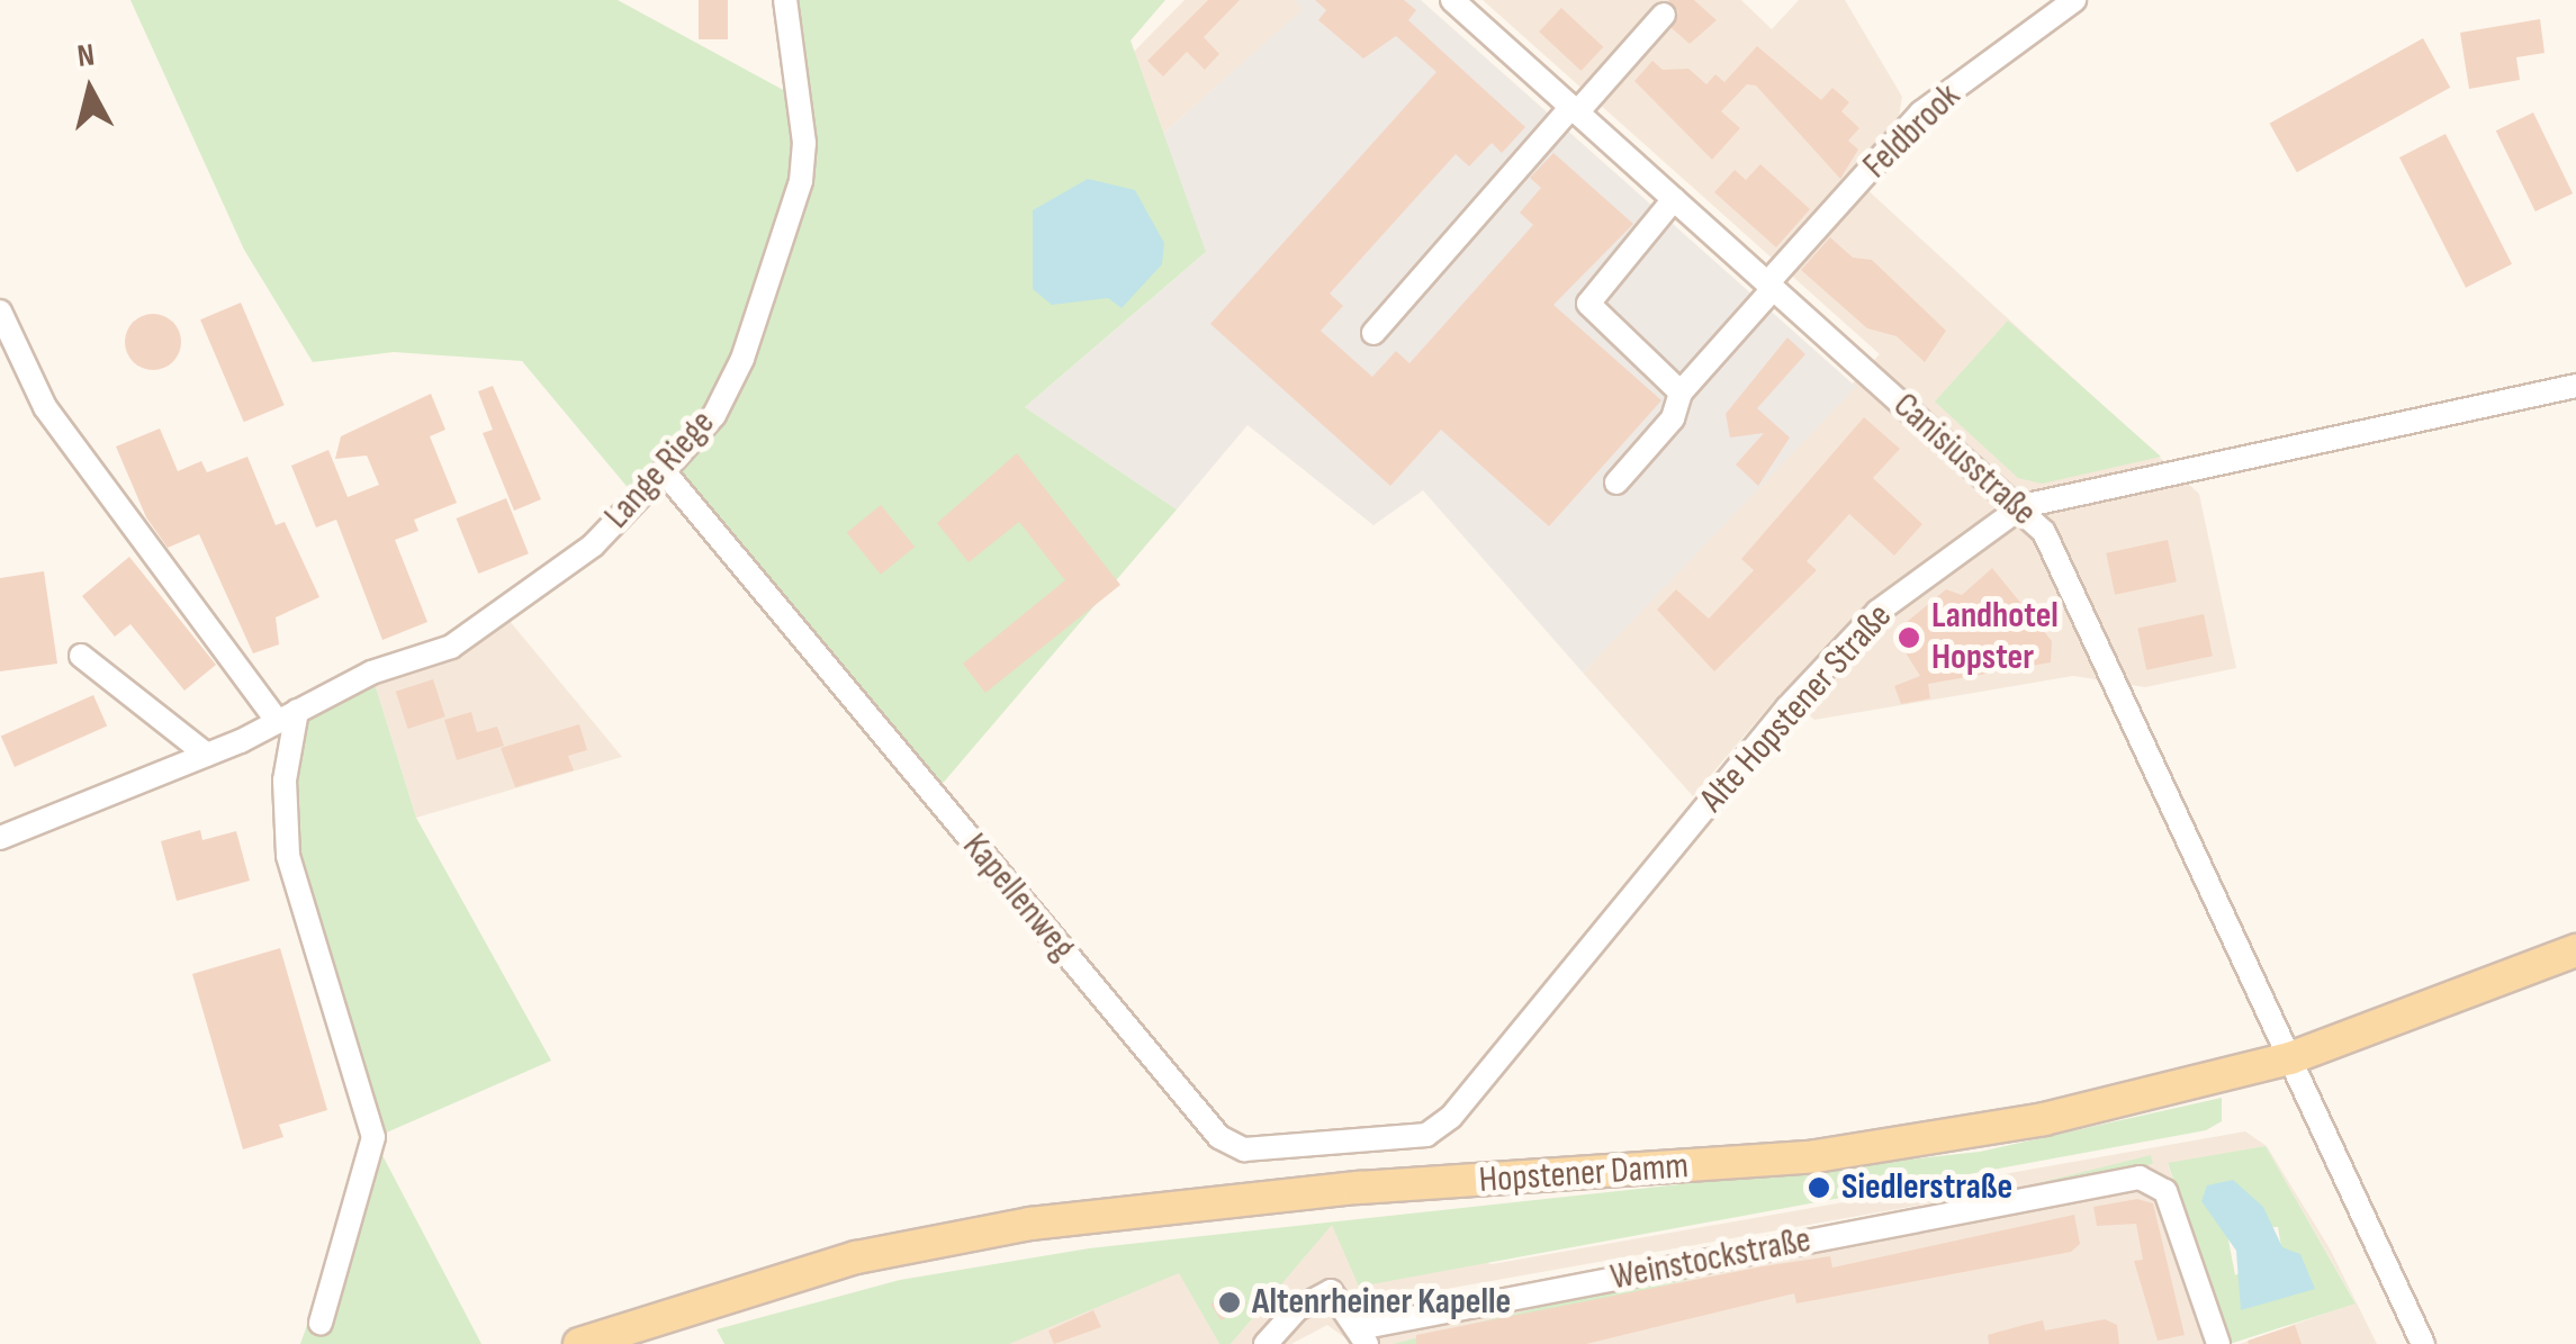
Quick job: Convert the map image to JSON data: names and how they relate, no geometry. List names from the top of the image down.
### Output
{
  "streets": {
    "main road": ["Hopstener Damm"],
    "street": [
      "Feldbrook",
      "Canisiusstraße",
      "Lange Riege",
      "Alte Hopstener Straße",
      "Kapellenweg",
      "Weinstockstraße"
    ]
  },
  "crossings": [
    ["Feldbrook", "Canisiusstraße"],
    ["Canisiusstraße", "Alte Hopstener Straße"],
    ["Canisiusstraße", "Hopstener Damm"],
    ["Lange Riege", "Kapellenweg"],
    ["Alte Hopstener Straße", "Kapellenweg"]
  ],
  "places": ["Landhotel Hopster", "Siedlerstraße", "Altenrheiner Kapelle"],
  "north": "top"
}
